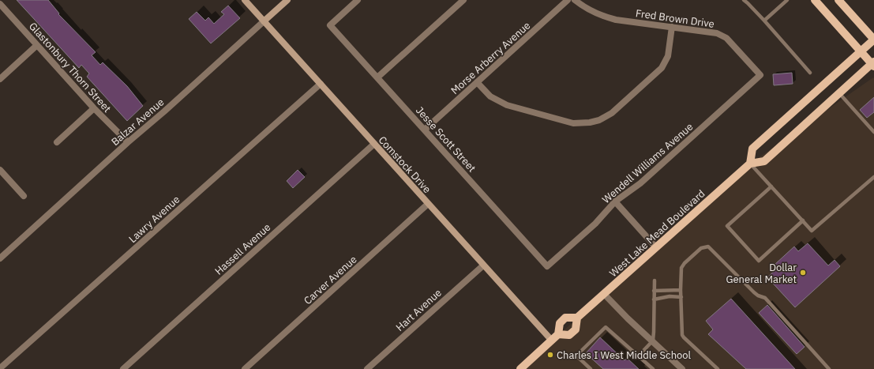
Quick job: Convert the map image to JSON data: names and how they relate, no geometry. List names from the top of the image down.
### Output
{
  "streets": {
    "main road": ["West Lake Mead Boulevard"],
    "street": [
      "Fred Brown Drive",
      "Morse Arberry Avenue",
      "Glastonbury Thorn Street",
      "Balzar Avenue",
      "Jesse Scott Street",
      "Wendell Williams Avenue",
      "Comstock Drive",
      "Lawry Avenue",
      "Hassell Avenue",
      "Carver Avenue",
      "Hart Avenue"
    ]
  },
  "crossings": [
    ["Fred Brown Drive", "Wendell Williams Avenue"],
    ["Morse Arberry Avenue", "Jesse Scott Street"],
    ["Glastonbury Thorn Street", "Balzar Avenue"],
    ["Balzar Avenue", "Comstock Drive"],
    ["Jesse Scott Street", "Wendell Williams Avenue"],
    ["Comstock Drive", "Lawry Avenue"],
    ["Comstock Drive", "Hassell Avenue"],
    ["Comstock Drive", "Carver Avenue"],
    ["Comstock Drive", "Hart Avenue"]
  ],
  "places": ["Dollar General Market", "Charles I West Middle School"]
}
